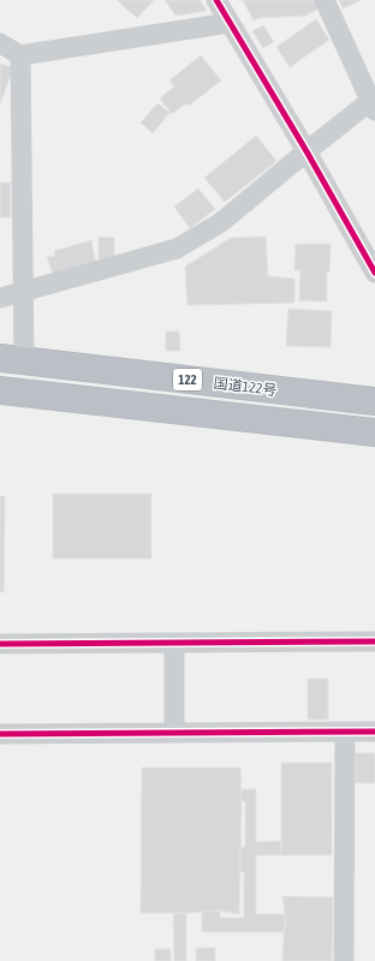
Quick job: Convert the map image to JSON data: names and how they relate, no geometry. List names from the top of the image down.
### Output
{
  "streets": {
    "highway": ["122", "国道122号"]
  }
}
